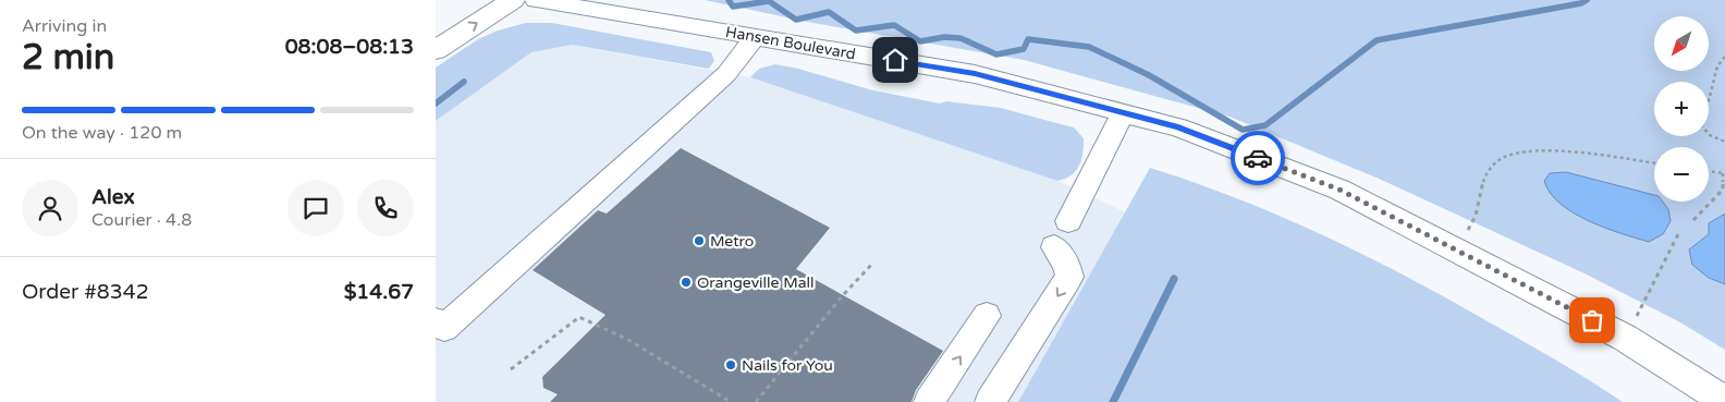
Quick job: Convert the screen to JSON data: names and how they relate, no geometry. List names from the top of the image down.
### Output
{
  "streets": {
    "street": ["Hansen Boulevard"]
  },
  "places": ["Metro", "Orangeville Mall", "Nails for You"],
  "north": "bottom left",
  "page": {
    "heading": ["2 min", "Arriving in", "08:08–08:13"],
    "panel": [
      "Alex",
      "Courier · 4.8",
      "Order #8342",
      "$14.67"
    ],
    "map_buttons": ["+", "−"],
    "bar": "On the way · 120 m"
  }
}
